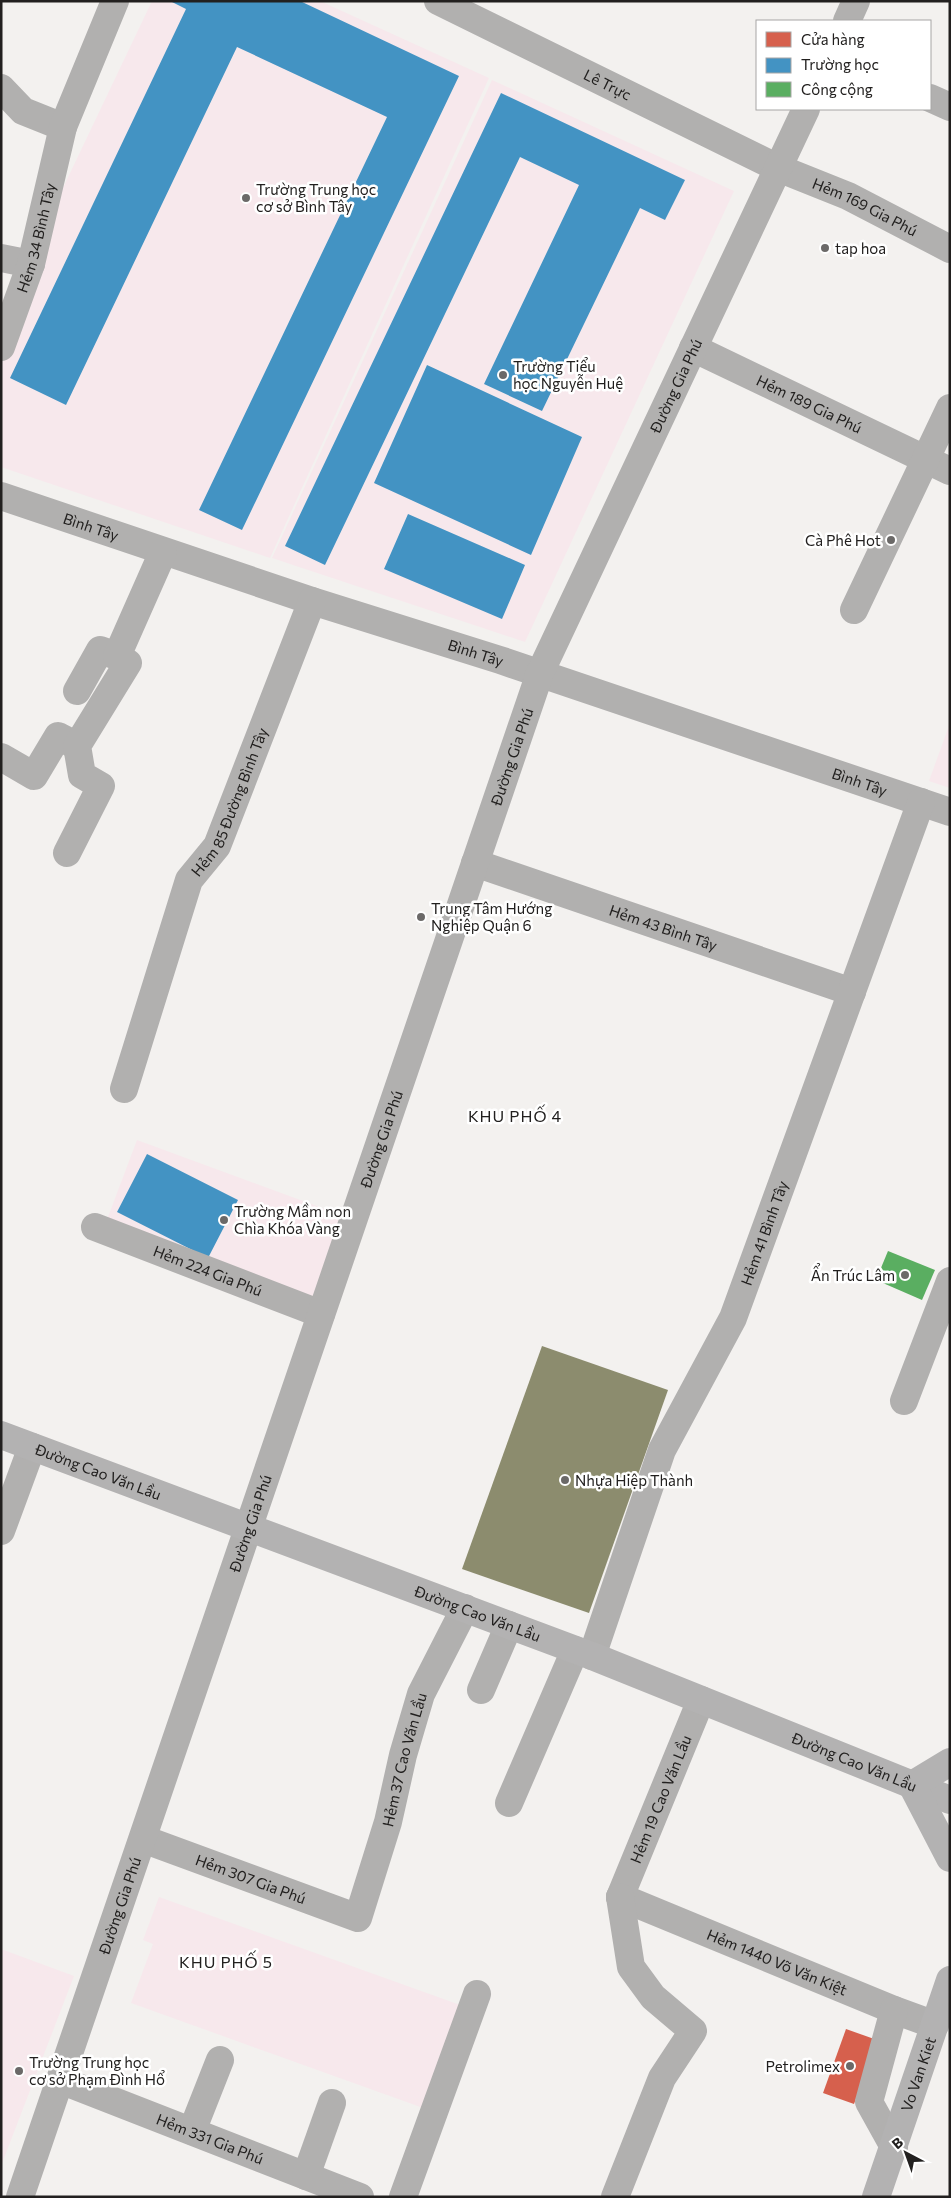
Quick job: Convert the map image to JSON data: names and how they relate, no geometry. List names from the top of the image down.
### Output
{
  "streets": {
    "main road": ["Đường Cao Văn Lầu", "Vo Van Kiet"],
    "street": [
      "Lê Trực",
      "Hẻm 169 Gia Phú",
      "Hẻm 34 Bình Tây",
      "Đường Gia Phú",
      "Hẻm 189 Gia Phú",
      "Bình Tây",
      "Hẻm 85 Đường Bình Tây",
      "Hẻm 43 Bình Tây",
      "Hẻm 41 Bình Tây",
      "Hẻm 224 Gia Phú",
      "Hẻm 37 Cao Văn Lầu",
      "Hẻm 19 Cao Văn Lầu",
      "Hẻm 307 Gia Phú",
      "Hẻm 1440 Võ Văn Kiệt",
      "Hẻm 331 Gia Phú"
    ]
  },
  "crossings": [
    ["Lê Trực", "Hẻm 169 Gia Phú"],
    ["Lê Trực", "Đường Gia Phú"],
    ["Hẻm 169 Gia Phú", "Đường Gia Phú"],
    ["Đường Gia Phú", "Hẻm 189 Gia Phú"],
    ["Đường Gia Phú", "Bình Tây"],
    ["Đường Gia Phú", "Hẻm 43 Bình Tây"],
    ["Đường Gia Phú", "Hẻm 224 Gia Phú"],
    ["Đường Gia Phú", "Đường Cao Văn Lầu"],
    ["Đường Gia Phú", "Hẻm 307 Gia Phú"],
    ["Đường Gia Phú", "Hẻm 331 Gia Phú"],
    ["Bình Tây", "Hẻm 85 Đường Bình Tây"],
    ["Bình Tây", "Hẻm 41 Bình Tây"],
    ["Hẻm 43 Bình Tây", "Hẻm 41 Bình Tây"],
    ["Hẻm 41 Bình Tây", "Đường Cao Văn Lầu"],
    ["Đường Cao Văn Lầu", "Hẻm 37 Cao Văn Lầu"],
    ["Đường Cao Văn Lầu", "Hẻm 19 Cao Văn Lầu"],
    ["Hẻm 37 Cao Văn Lầu", "Hẻm 307 Gia Phú"],
    ["Hẻm 19 Cao Văn Lầu", "Hẻm 1440 Võ Văn Kiệt"],
    ["Hẻm 1440 Võ Văn Kiệt", "Vo Van Kiet"]
  ],
  "districts": ["KHU PHỐ 4", "KHU PHỐ 5"],
  "places": [
    "Trường Trung học cơ sở Bình Tây",
    "tap hoa",
    "Trường Tiểu học Nguyễn Huệ",
    "Cà Phê Hot",
    "Trung Tâm Hướng Nghiệp Quận 6",
    "Trường Mầm non Chìa Khóa Vàng",
    "Ẩn Trúc Lâm",
    "Nhựa Hiệp Thành",
    "Petrolimex",
    "Trường Trung học cơ sở Phạm Đình Hổ"
  ],
  "legend": ["Cửa hàng", "Trường học", "Công cộng"],
  "north": "top left"
}
